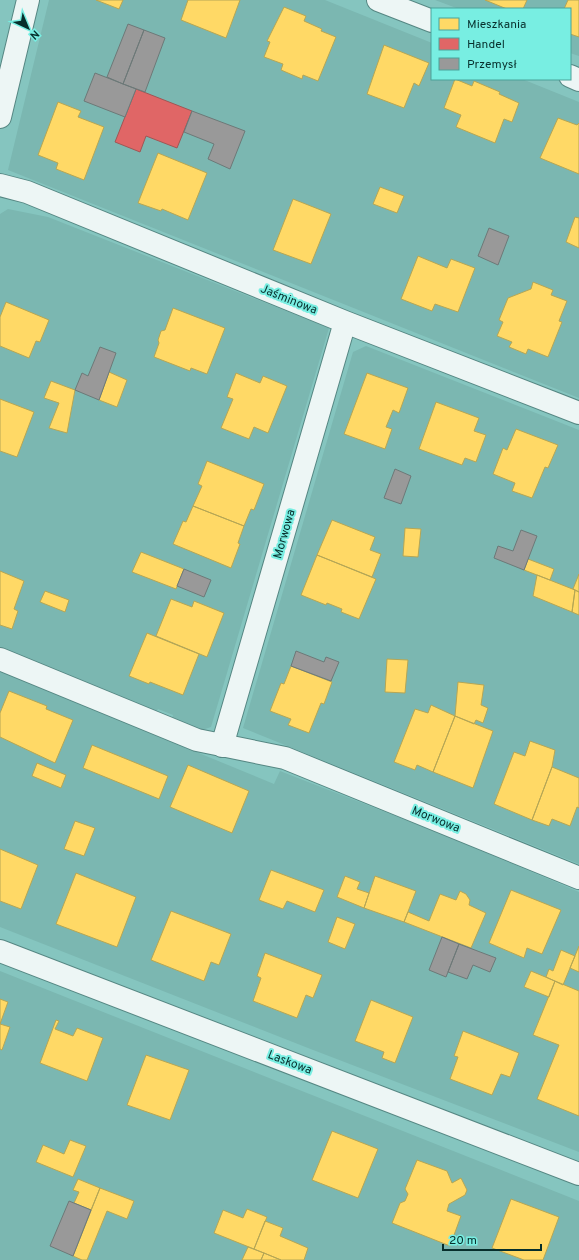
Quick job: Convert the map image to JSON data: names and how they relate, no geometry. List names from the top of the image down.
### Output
{
  "streets": {
    "street": ["Jaśminowa", "Morwowa", "Laskowa"]
  },
  "crossings": [
    ["Jaśminowa", "Morwowa"]
  ],
  "legend": ["Mieszkania", "Handel", "Przemysł"],
  "scale_bar": "20 m",
  "north": "bottom right"
}
